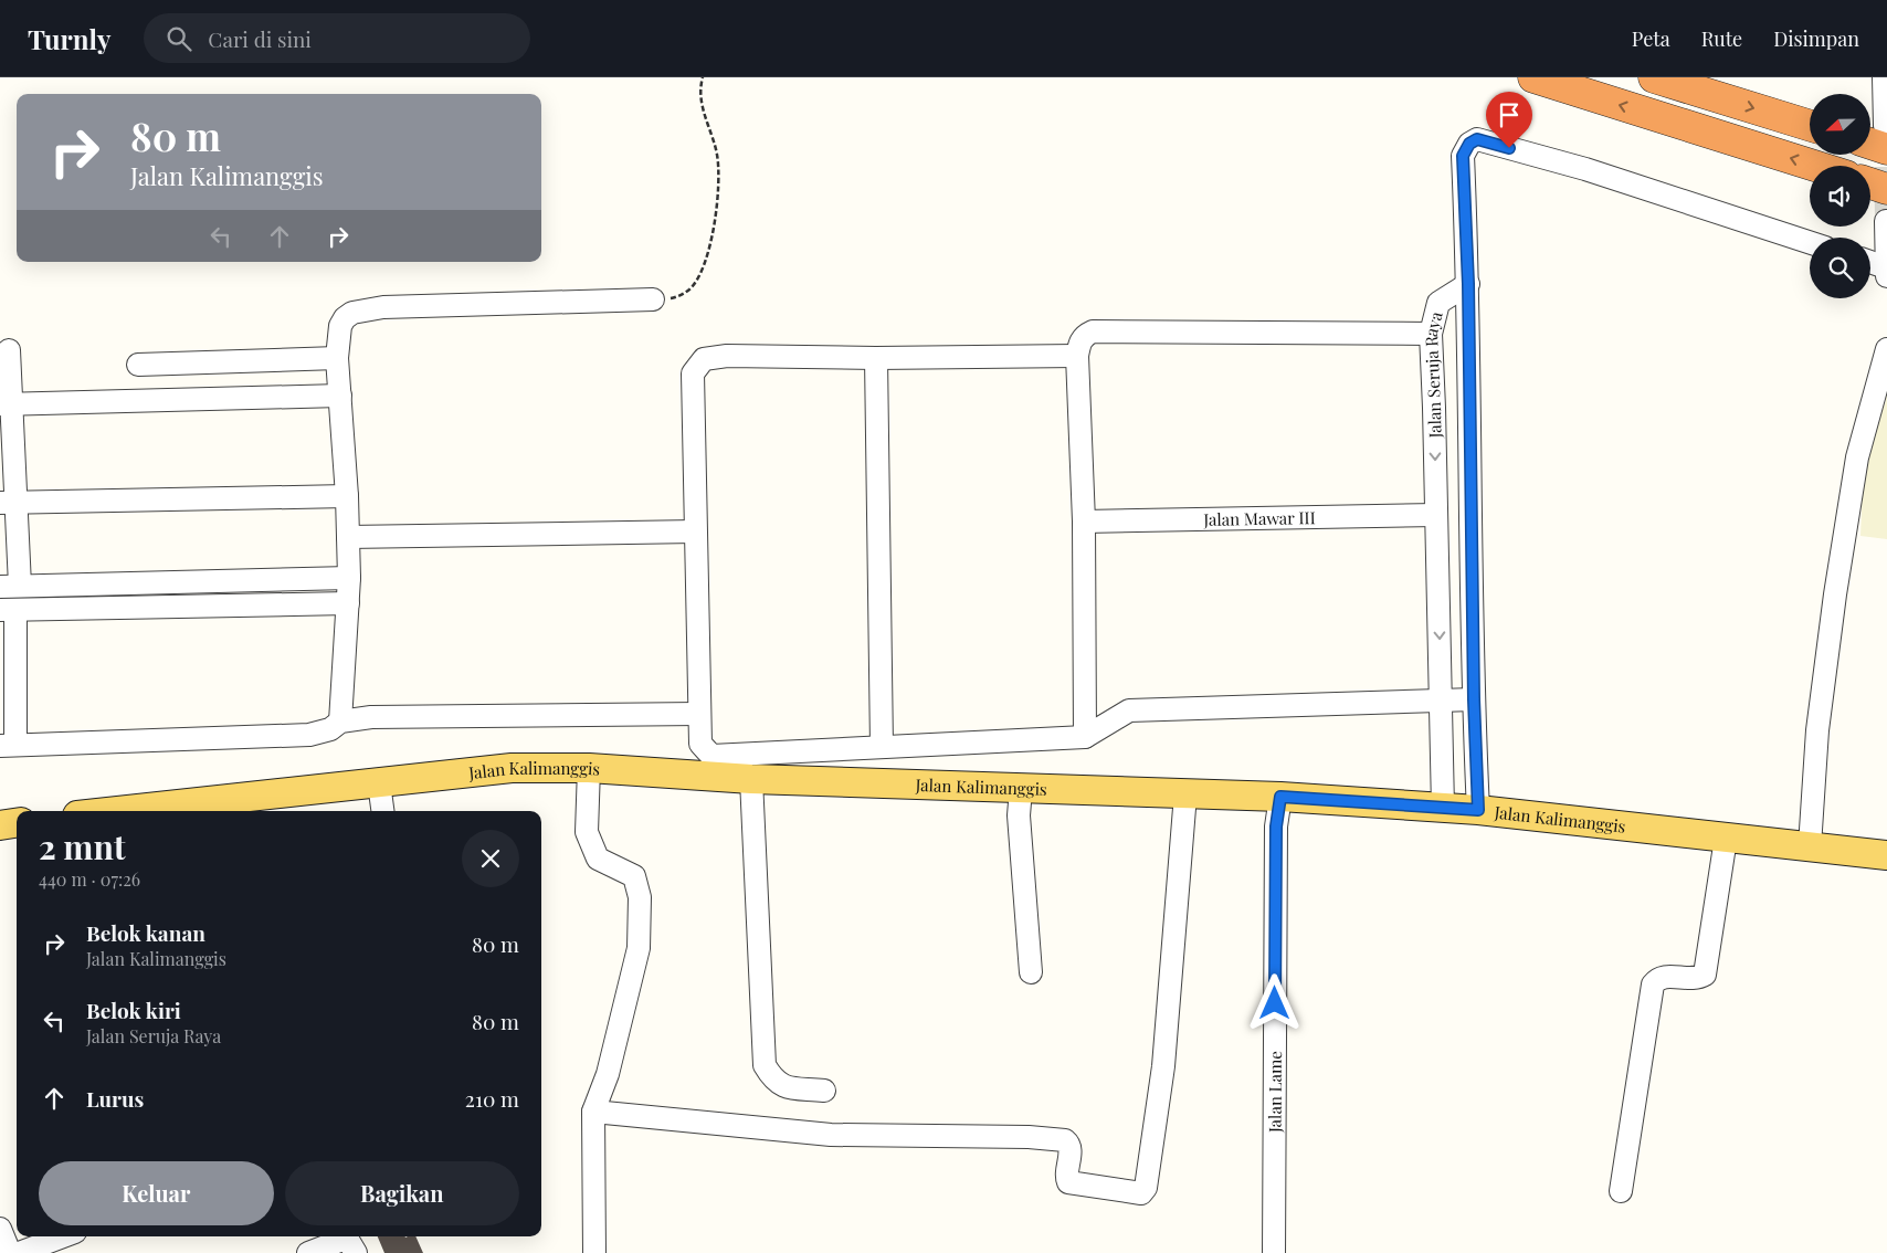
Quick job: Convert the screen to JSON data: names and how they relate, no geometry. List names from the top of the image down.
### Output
{
  "streets": {
    "main road": ["Jalan Kalimanggis"],
    "street": ["Jalan Seruja Raya", "Jalan Mawar III", "Jalan Lame"]
  },
  "crossings": [
    ["Jalan Seruja Raya", "Jalan Mawar III"],
    ["Jalan Seruja Raya", "Jalan Kalimanggis"],
    ["Jalan Kalimanggis", "Jalan Lame"]
  ],
  "north": "left",
  "page": {
    "header": "Turnly",
    "search": "Cari di sini",
    "nav": ["Peta", "Rute", "Disimpan"],
    "turn": ["80 m", "Jalan Kalimanggis"],
    "heading": ["2 mnt", "440 m · 07:26"],
    "list": [
      {
        "name": "Belok kanan",
        "note": "Jalan Kalimanggis",
        "value": "80 m"
      },
      {
        "name": "Belok kiri",
        "note": "Jalan Seruja Raya",
        "value": "80 m"
      },
      {
        "name": "Lurus",
        "value": "210 m"
      }
    ],
    "buttons": ["Keluar", "Bagikan"]
  }
}
